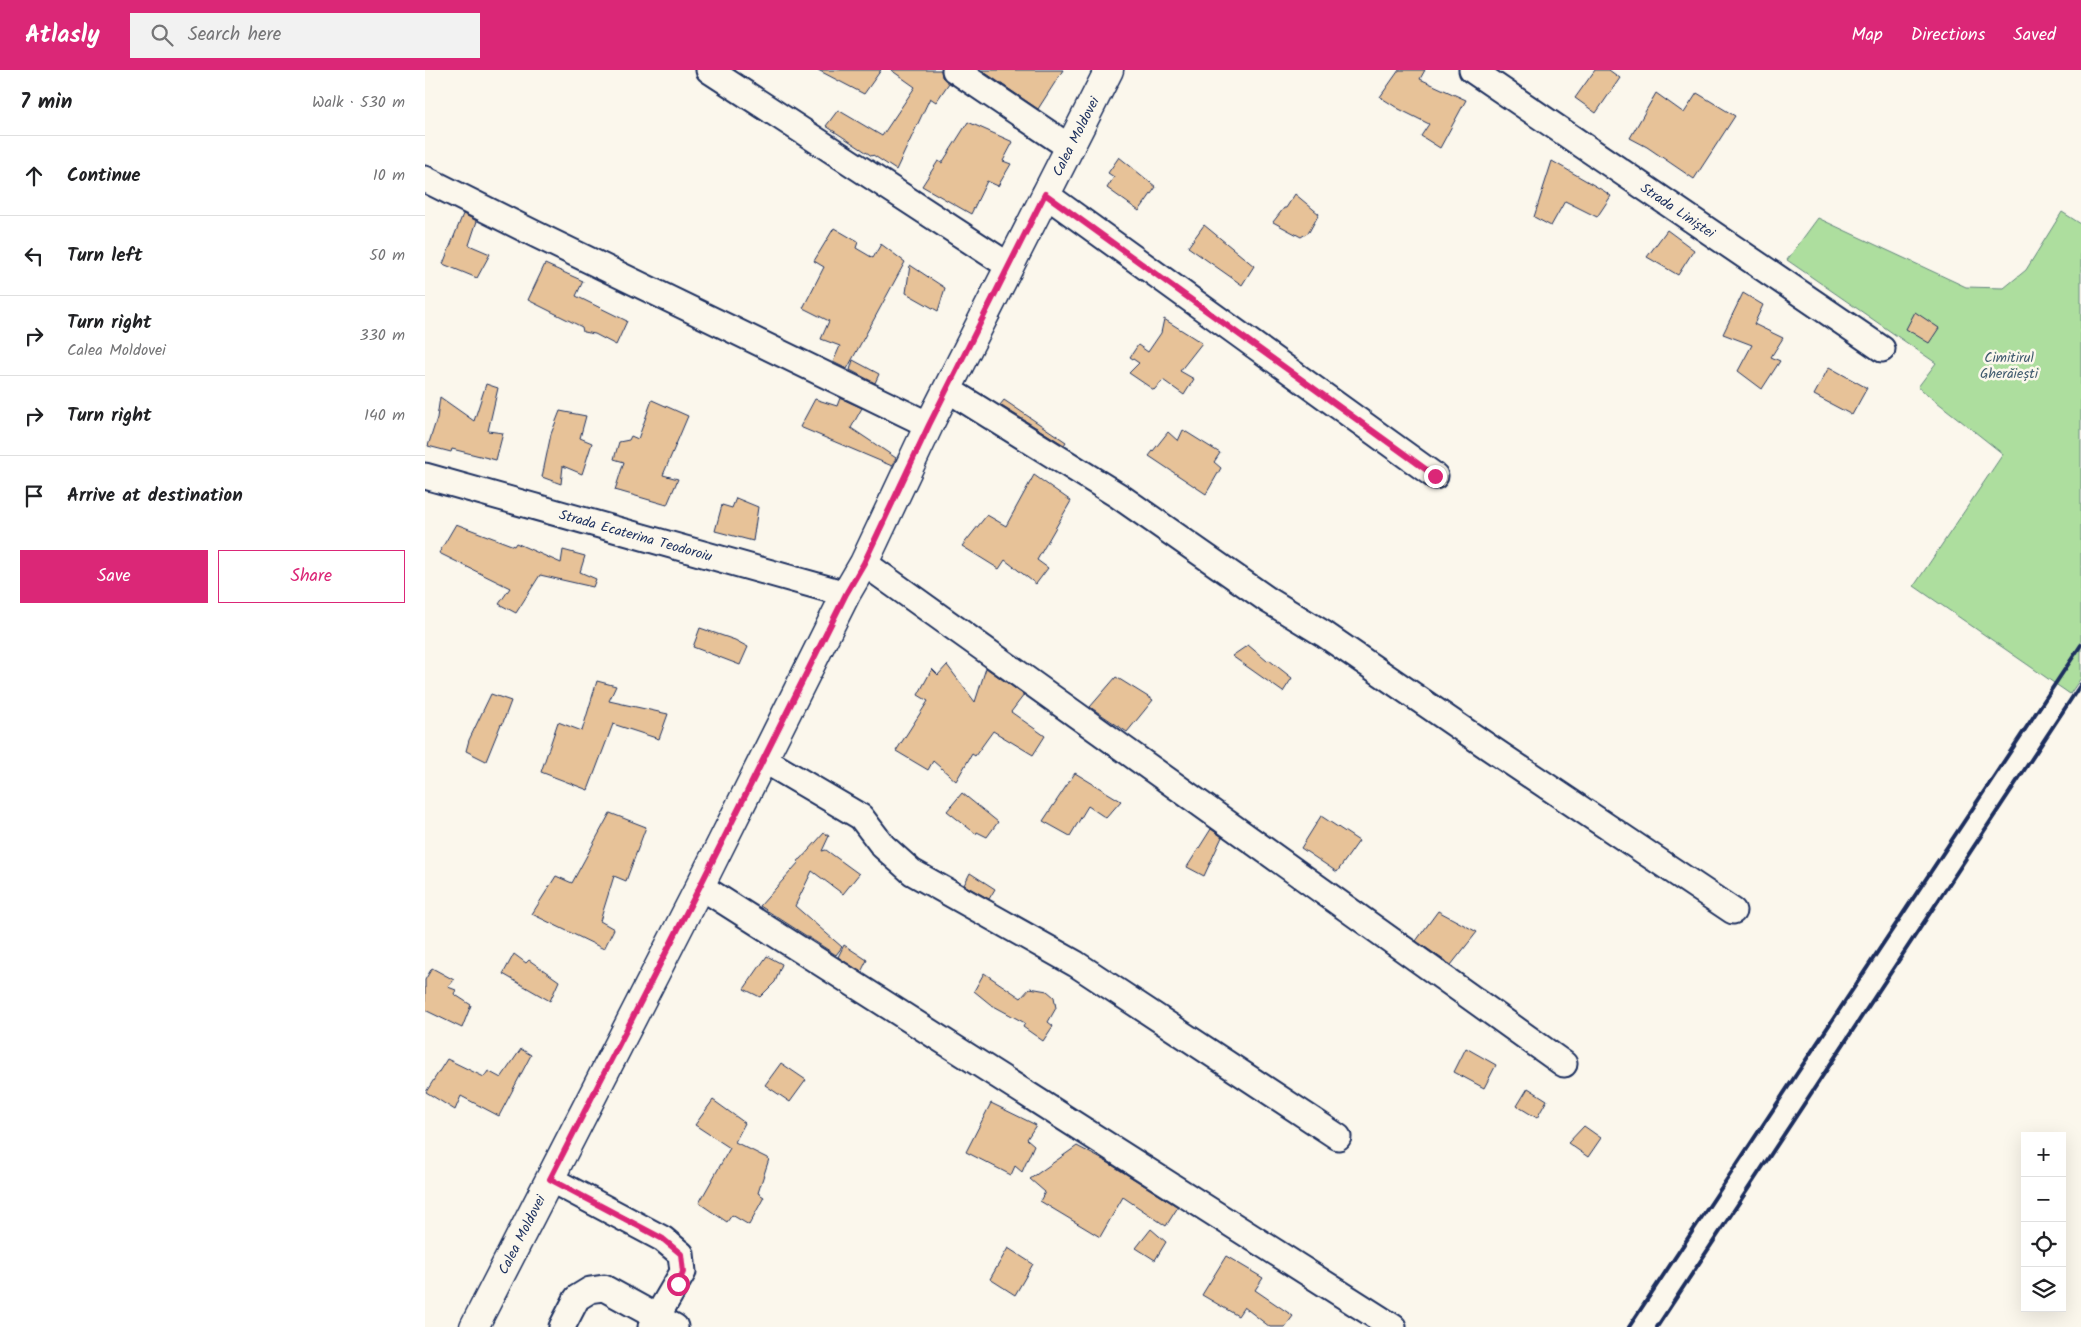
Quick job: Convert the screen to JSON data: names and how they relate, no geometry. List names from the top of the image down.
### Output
{
  "streets": {
    "main road": ["Calea Moldovei"],
    "street": ["Strada Liniștei", "Strada Ecaterina Teodoroiu"]
  },
  "crossings": [
    ["Calea Moldovei", "Strada Ecaterina Teodoroiu"]
  ],
  "parks": ["Cimitirul Gherăiești"],
  "page": {
    "header": "Atlasly",
    "search": "Search here",
    "nav": ["Map", "Directions", "Saved"],
    "heading": ["7 min", "Walk · 530 m"],
    "list": [
      ["Continue", "10 m"],
      ["Turn left", "50 m"],
      ["Turn right", "Calea Moldovei", "330 m"],
      ["Turn right", "140 m"],
      "Arrive at destination"
    ],
    "buttons": ["Save", "Share"],
    "map_buttons": ["+", "−"]
  }
}
